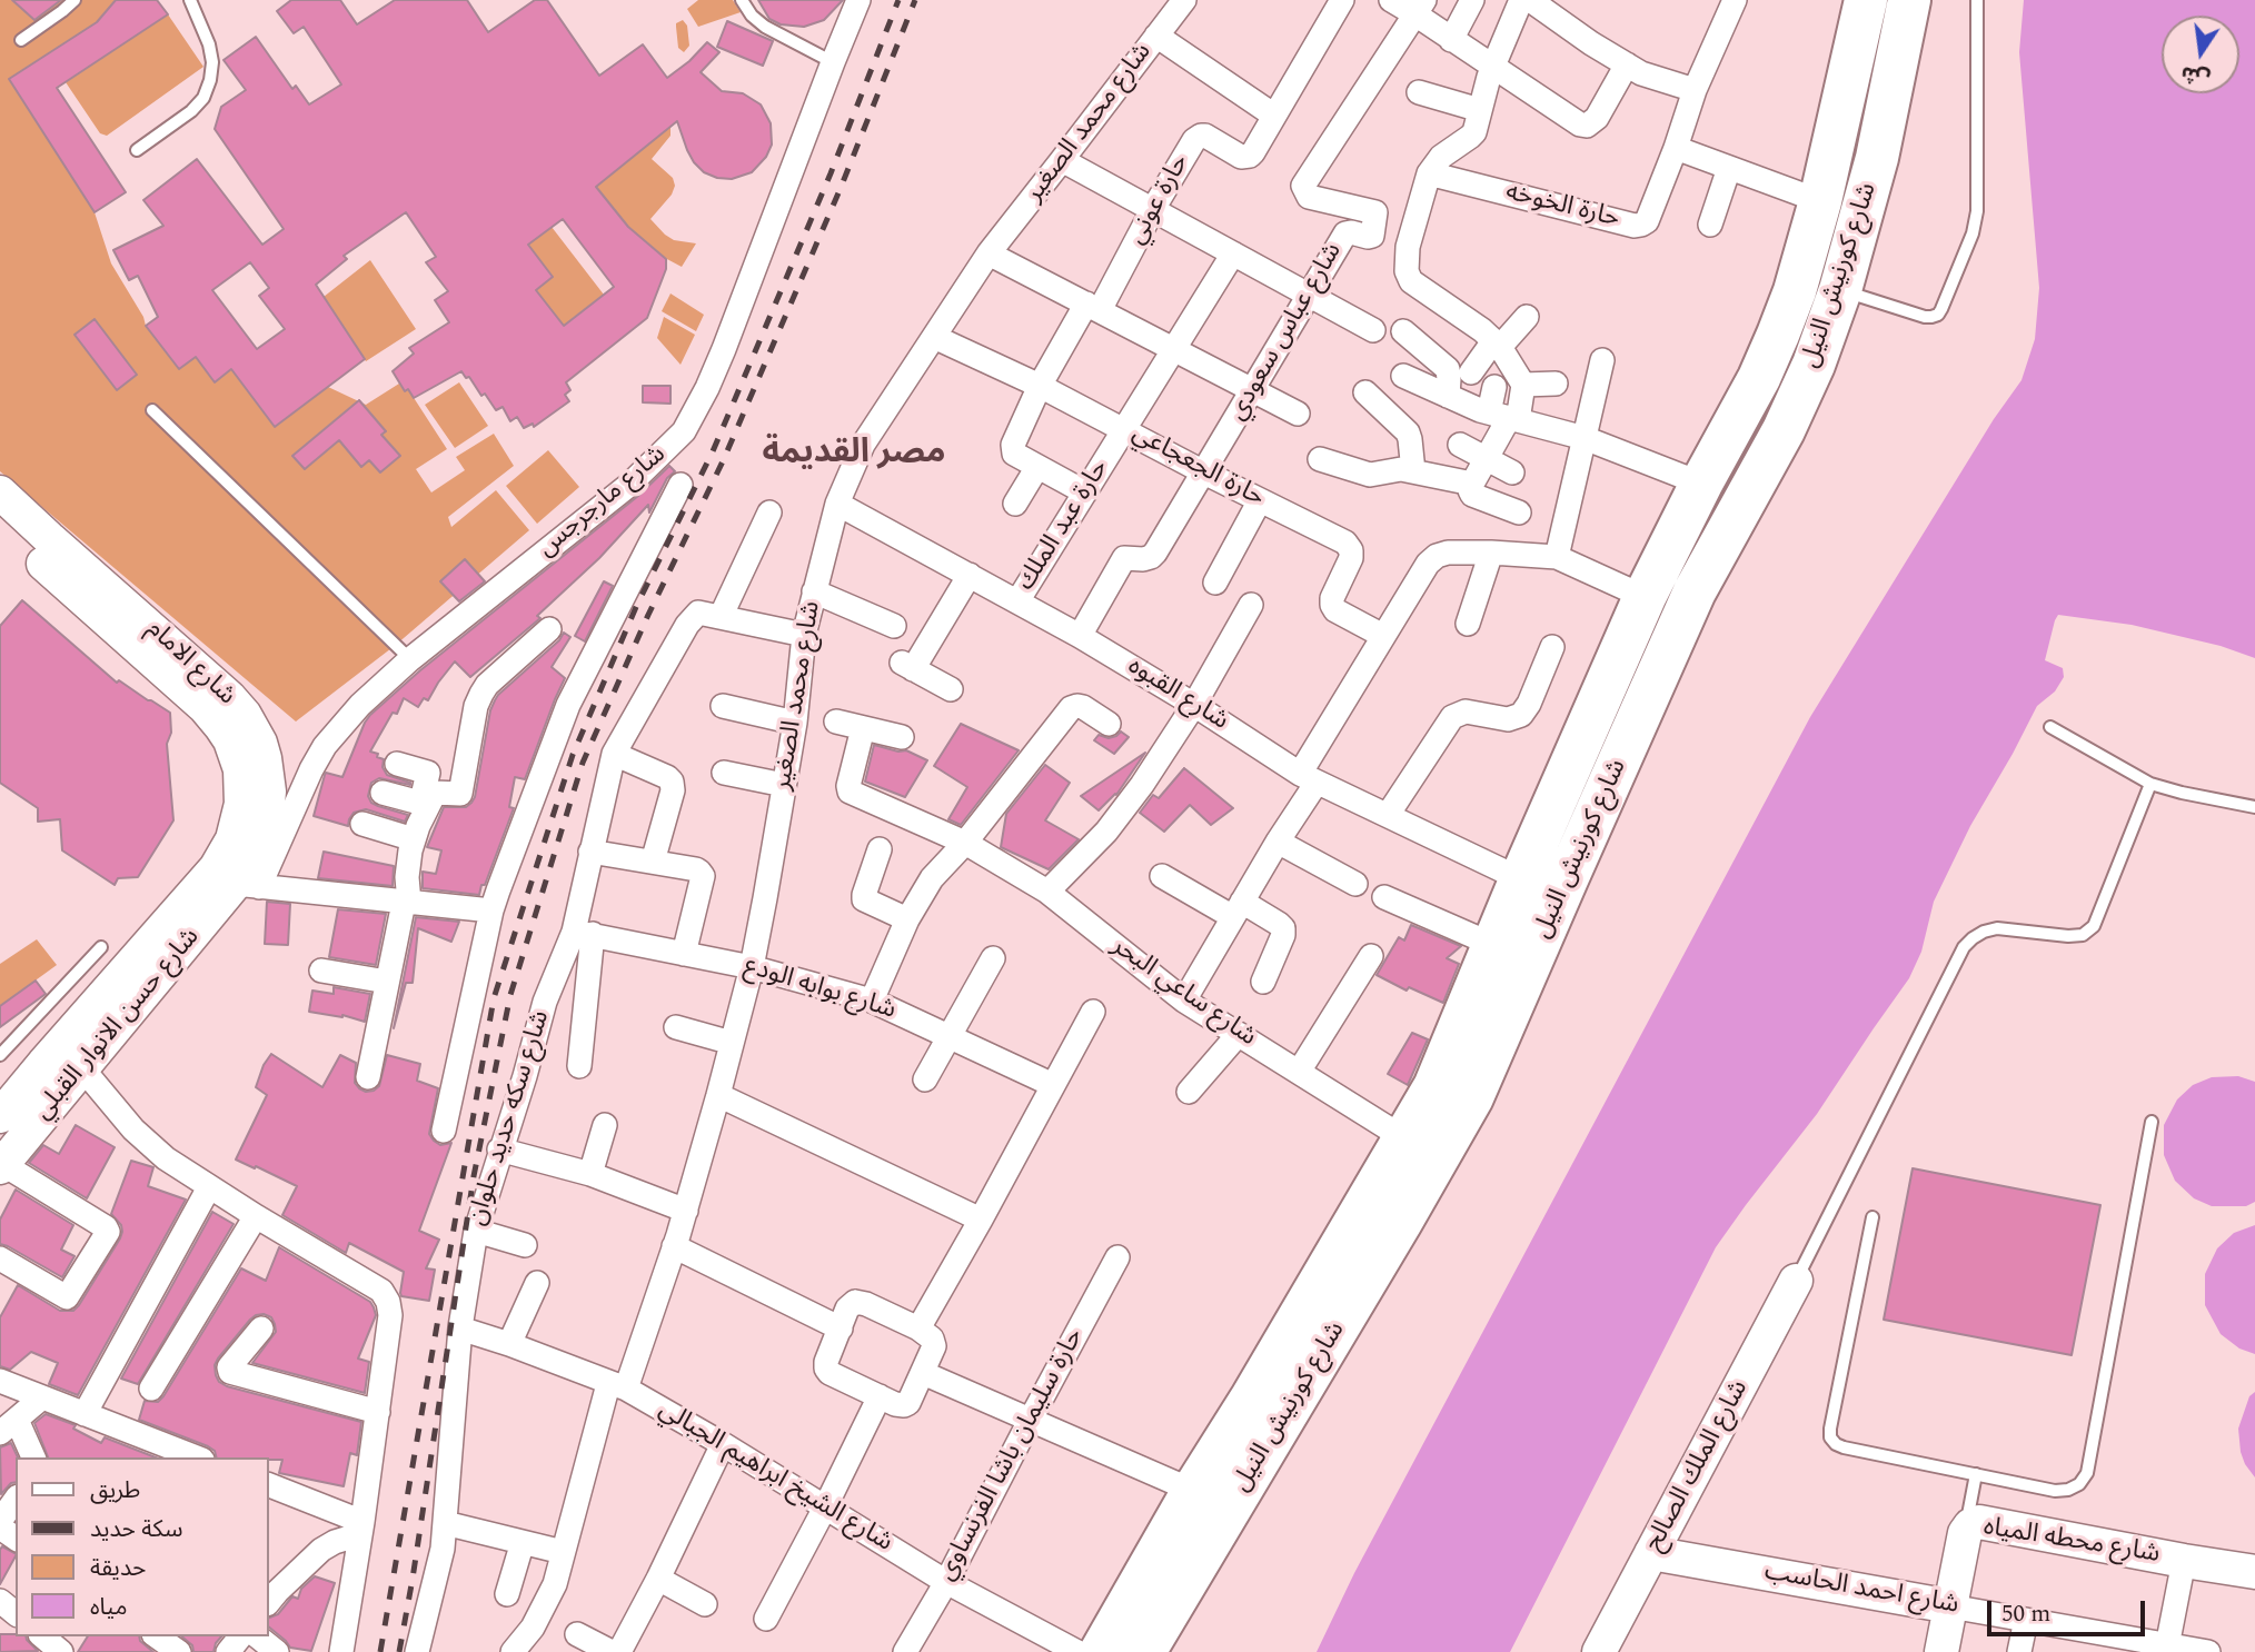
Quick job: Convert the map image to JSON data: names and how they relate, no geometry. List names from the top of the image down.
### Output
{
  "streets": {
    "highway": ["شارع كورنيش النيل"],
    "main road": [
      "شارع الامام",
      "شارع حسن الانوار القبلي",
      "شارع الملك الصالح",
      "شارع محطه المياه",
      "شارع احمد الحاسب"
    ],
    "street": [
      "شارع محمد الصغير",
      "حارة عوني",
      "حارة الخوخه",
      "شارع عباس سعودي",
      "حارة الجعجاعي",
      "شارع مارجرجس",
      "حارة عبد الملك",
      "شارع القبوه",
      "شارع بوابه الودع",
      "شارع ساعي البحر",
      "شارع سكه حديد حلوان",
      "حارة سليمان باشا الفرنساوي",
      "شارع الشيخ ابراهيم الجبالي"
    ]
  },
  "crossings": [
    ["شارع محمد الصغير", "حارة الجعجاعي"],
    ["شارع محمد الصغير", "شارع القبوه"],
    ["شارع محمد الصغير", "شارع بوابه الودع"],
    ["شارع محمد الصغير", "شارع الشيخ ابراهيم الجبالي"],
    ["حارة عوني", "حارة الجعجاعي"],
    ["شارع كورنيش النيل", "شارع القبوه"],
    ["شارع كورنيش النيل", "شارع ساعي البحر"],
    ["شارع عباس سعودي", "حارة الجعجاعي"],
    ["شارع عباس سعودي", "شارع القبوه"],
    ["حارة الجعجاعي", "حارة عبد الملك"],
    ["شارع مارجرجس", "شارع الامام"],
    ["شارع مارجرجس", "شارع حسن الانوار القبلي"],
    ["حارة عبد الملك", "شارع القبوه"],
    ["شارع الامام", "شارع حسن الانوار القبلي"],
    ["شارع بوابه الودع", "شارع سكه حديد حلوان"],
    ["شارع سكه حديد حلوان", "شارع الشيخ ابراهيم الجبالي"],
    ["حارة سليمان باشا الفرنساوي", "شارع الشيخ ابراهيم الجبالي"],
    ["شارع الملك الصالح", "شارع احمد الحاسب"],
    ["شارع محطه المياه", "شارع احمد الحاسب"]
  ],
  "districts": ["مصر القديمة"],
  "legend": [
    "طريق",
    "سكة حديد",
    "حديقة",
    "مياه"
  ],
  "scale_bar": "50 m",
  "north": "bottom"
}
